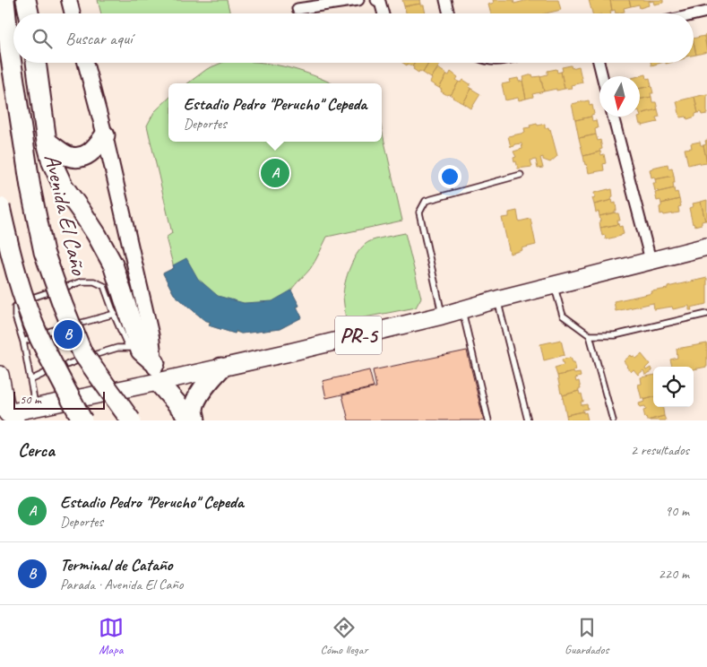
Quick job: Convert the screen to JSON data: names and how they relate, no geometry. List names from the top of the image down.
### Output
{
  "streets": {
    "highway": ["Avenida El Caño"],
    "main road": ["PR-5"]
  },
  "scale_bar": "50 m",
  "north": "bottom",
  "page": {
    "search": "Buscar aquí",
    "popup": ["Estadio Pedro \"Perucho\" Cepeda", "Deportes"],
    "pins": ["A", "B"],
    "scale": "50 m",
    "heading": ["Cerca", "2 resultados"],
    "list": [
      {
        "mark": "A",
        "name": "Estadio Pedro \"Perucho\" Cepeda",
        "note": "Deportes",
        "value": "90 m"
      },
      {
        "mark": "B",
        "name": "Terminal de Cataño",
        "note": "Parada · Avenida El Caño",
        "value": "220 m"
      }
    ],
    "nav": ["Mapa", "Cómo llegar", "Guardados"]
  }
}
